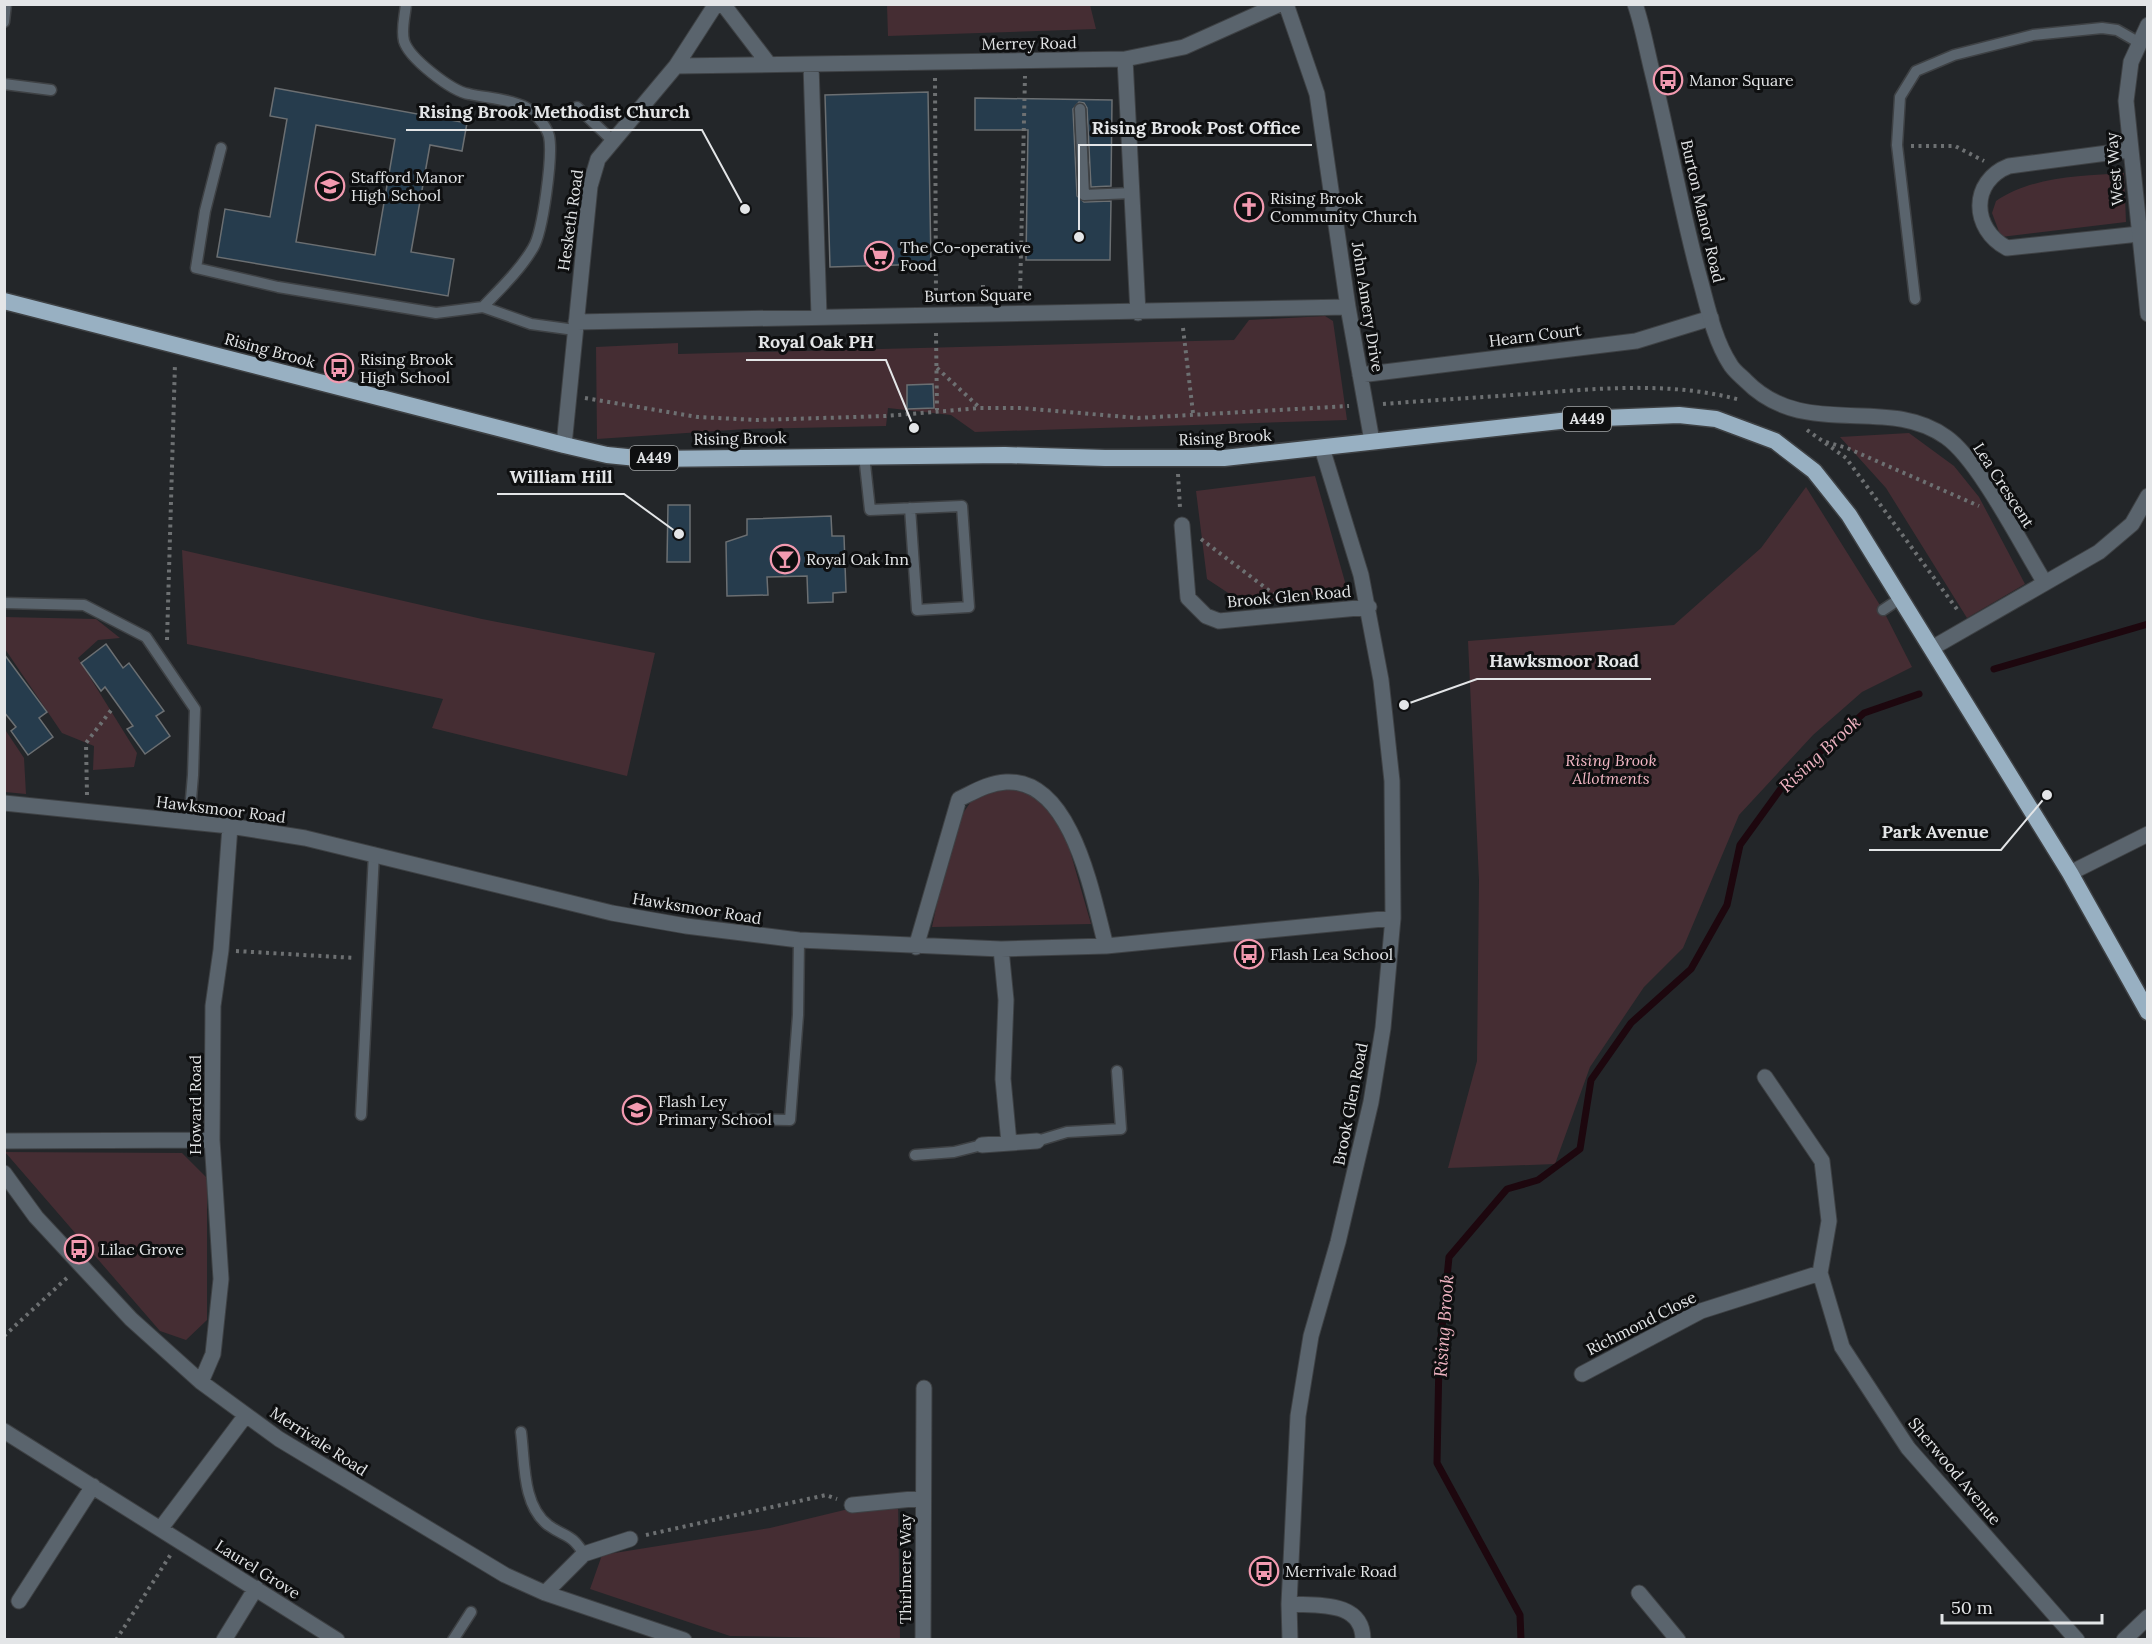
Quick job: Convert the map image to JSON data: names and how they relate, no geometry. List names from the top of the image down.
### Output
{
  "streets": {
    "highway": ["Rising Brook", "A449"],
    "street": [
      "Merrey Road",
      "West Way",
      "Burton Manor Road",
      "Hesketh Road",
      "Burton Square",
      "John Amery Drive",
      "Hearn Court",
      "Lea Crescent",
      "Brook Glen Road",
      "Hawksmoor Road",
      "Howard Road",
      "Richmond Close",
      "Merrivale Road",
      "Sherwood Avenue",
      "Laurel Grove",
      "Thirlmere Way"
    ]
  },
  "crossings": [
    ["Merrey Road", "Hesketh Road"],
    ["Burton Manor Road", "Hearn Court"],
    ["Burton Manor Road", "Lea Crescent"],
    ["Hesketh Road", "Burton Square"],
    ["Hesketh Road", "Rising Brook"],
    ["Burton Square", "John Amery Drive"],
    ["John Amery Drive", "Hearn Court"],
    ["John Amery Drive", "Rising Brook"],
    ["Rising Brook", "Brook Glen Road"],
    ["Brook Glen Road", "Hawksmoor Road"],
    ["Hawksmoor Road", "Howard Road"],
    ["Howard Road", "Merrivale Road"],
    ["Richmond Close", "Sherwood Avenue"]
  ],
  "water": ["Rising Brook"],
  "parks": ["Rising Brook Allotments"],
  "places": {
    "bus stop": [
      "Manor Square",
      "Rising Brook High School",
      "Flash Lea School",
      "Lilac Grove",
      "Merrivale Road"
    ],
    "school or university": ["Stafford Manor High School", "Flash Ley Primary School"],
    "church": ["Rising Brook Community Church"],
    "other": [
      "Rising Brook Methodist Church",
      "Rising Brook Post Office",
      "Royal Oak PH",
      "William Hill",
      "Hawksmoor Road",
      "Park Avenue"
    ],
    "supermarket": ["The Co-operative Food"],
    "bar": ["Royal Oak Inn"]
  },
  "scale_bar": "50 m"
}
